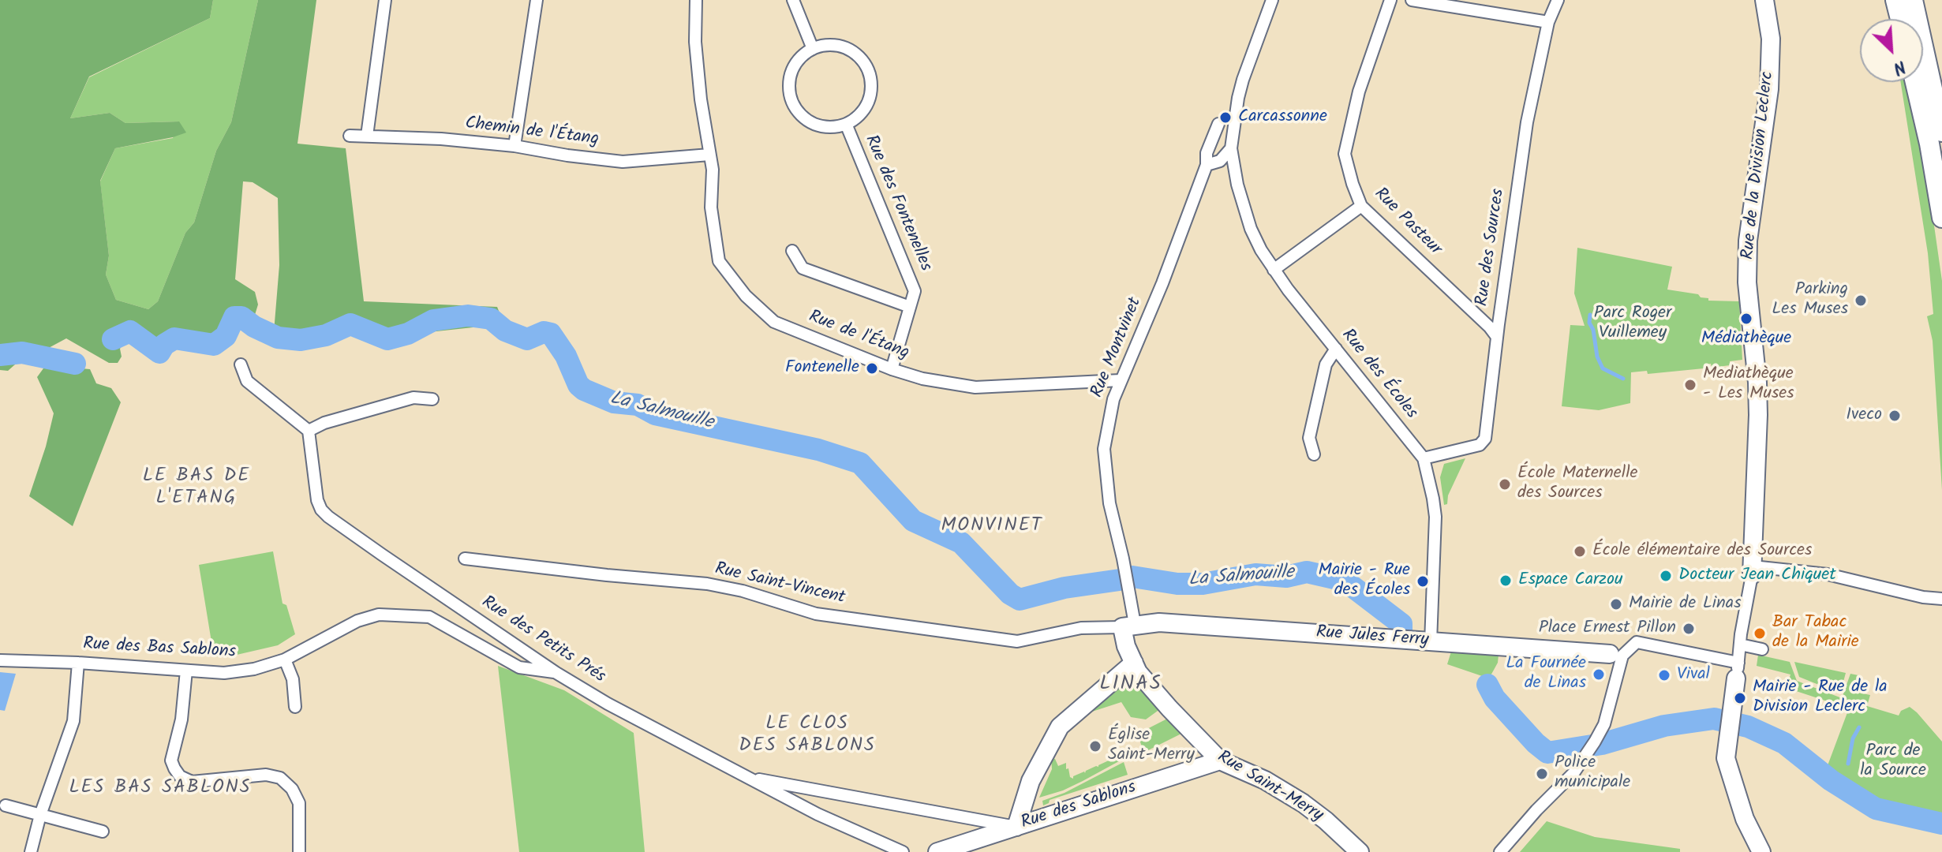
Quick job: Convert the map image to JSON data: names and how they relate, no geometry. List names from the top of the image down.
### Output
{
  "streets": {
    "street": [
      "Chemin de l'Étang",
      "Rue de la Division Leclerc",
      "Rue des Fontenelles",
      "Rue Pasteur",
      "Rue des Sources",
      "Rue de l'Étang",
      "Rue Montvinet",
      "Rue des Écoles",
      "Rue Saint-Vincent",
      "Rue Jules Ferry",
      "Rue des Petits Prés",
      "Rue des Bas Sablons",
      "Rue Saint-Merry",
      "Rue des Sablons"
    ]
  },
  "crossings": [
    ["Chemin de l'Étang", "Rue de l'Étang"],
    ["Rue des Fontenelles", "Rue de l'Étang"],
    ["Rue Pasteur", "Rue des Sources"],
    ["Rue des Sources", "Rue des Écoles"],
    ["Rue de l'Étang", "Rue Montvinet"],
    ["Rue Montvinet", "Rue Saint-Vincent"],
    ["Rue Montvinet", "Rue Jules Ferry"],
    ["Rue Montvinet", "Rue Saint-Merry"],
    ["Rue des Écoles", "Rue Jules Ferry"],
    ["Rue Saint-Vincent", "Rue Jules Ferry"],
    ["Rue Saint-Vincent", "Rue Saint-Merry"],
    ["Rue Jules Ferry", "Rue Saint-Merry"],
    ["Rue des Petits Prés", "Rue des Bas Sablons"],
    ["Rue des Petits Prés", "Rue des Sablons"],
    ["Rue Saint-Merry", "Rue des Sablons"]
  ],
  "districts": [
    "LE BAS DE L'ETANG",
    "MONVINET",
    "LINAS",
    "LE CLOS DES SABLONS",
    "LES BAS SABLONS"
  ],
  "water": ["La Salmouille"],
  "parks": ["Parc Roger Vuillemey", "Parc de la Source"],
  "places": [
    "Carcassonne",
    "Parking Les Muses",
    "Médiathèque",
    "Fontenelle",
    "Mediathèque - Les Muses",
    "Iveco",
    "École Maternelle des Sources",
    "École élémentaire des Sources",
    "Docteur Jean Chiquet",
    "Espace Carzou",
    "Mairie - Rue des Écoles",
    "Mairie de Linas",
    "Place Ernest Pillon",
    "Bar Tabac de la Mairie",
    "La Fournée de Linas",
    "Vival",
    "Mairie - Rue de la Division Leclerc",
    "Église Saint-Merry",
    "Police municipale"
  ],
  "north": "bottom right"
}
